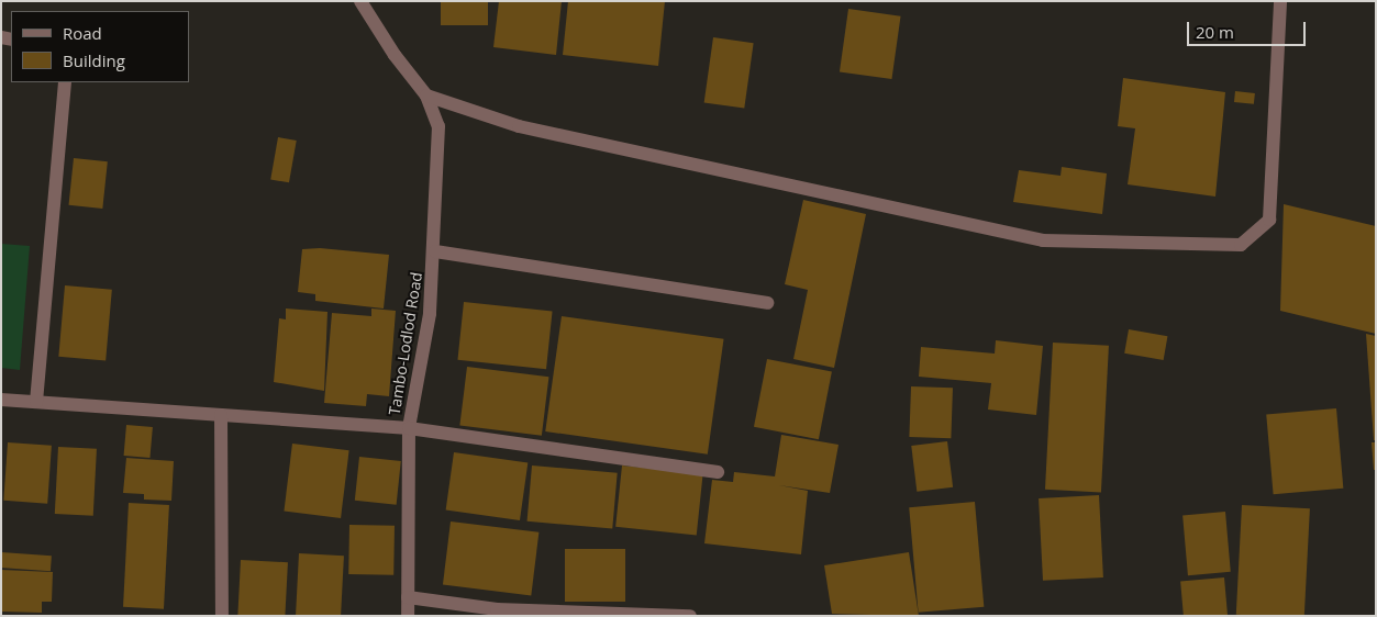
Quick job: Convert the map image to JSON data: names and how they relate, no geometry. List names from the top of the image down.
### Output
{
  "streets": {
    "street": ["Tambo-Lodlod Road"]
  },
  "legend": ["Road", "Building"],
  "scale_bar": "20 m"
}
